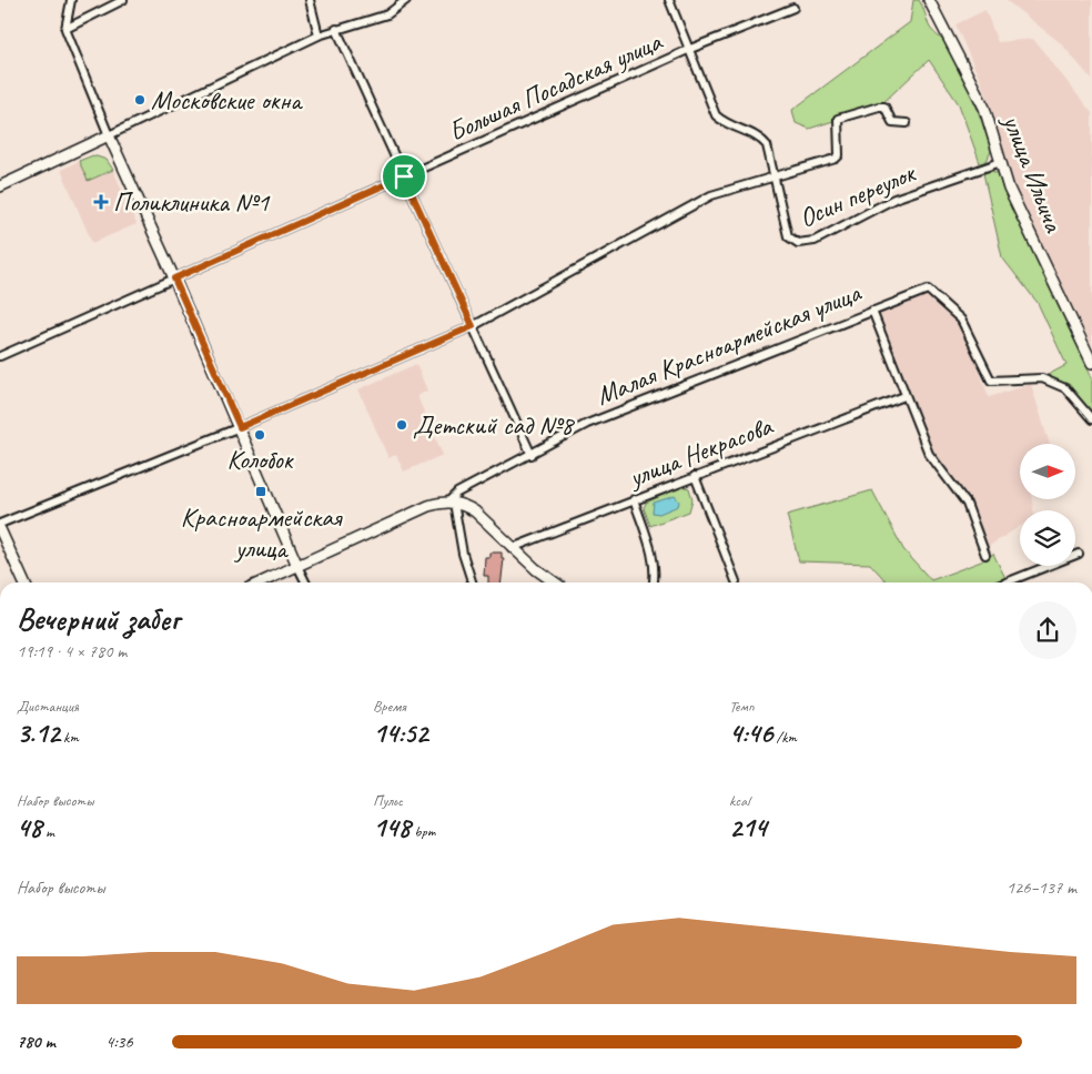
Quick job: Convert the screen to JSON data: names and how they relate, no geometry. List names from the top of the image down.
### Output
{
  "streets": {
    "main road": ["улица Ильича", "Малая Красноармейская улица"],
    "street": ["Большая Посадская улица", "Осин переулок", "улица Некрасова"]
  },
  "crossings": [
    ["улица Ильича", "Осин переулок"]
  ],
  "places": {
    "other": ["Московские окна", "Детский сад №8", "Колобок"],
    "health": ["Поликлиника №1"],
    "transit": ["Красноармейская улица"]
  },
  "north": "right",
  "page": {
    "heading": ["Вечерний забег", "19:19 · 4 × 780 m"],
    "stats": [
      ["Дистанция", "3.12 km"],
      ["Время", "14:52"],
      ["Темп", "4:46 /km"],
      ["Набор высоты", "48 m"],
      ["Пульс", "148 bpm"],
      ["kcal", "214"]
    ],
    "chart": ["Набор высоты", "126–137 m"],
    "list": [
      {
        "name": "780 m",
        "note": "4:36"
      }
    ]
  }
}
